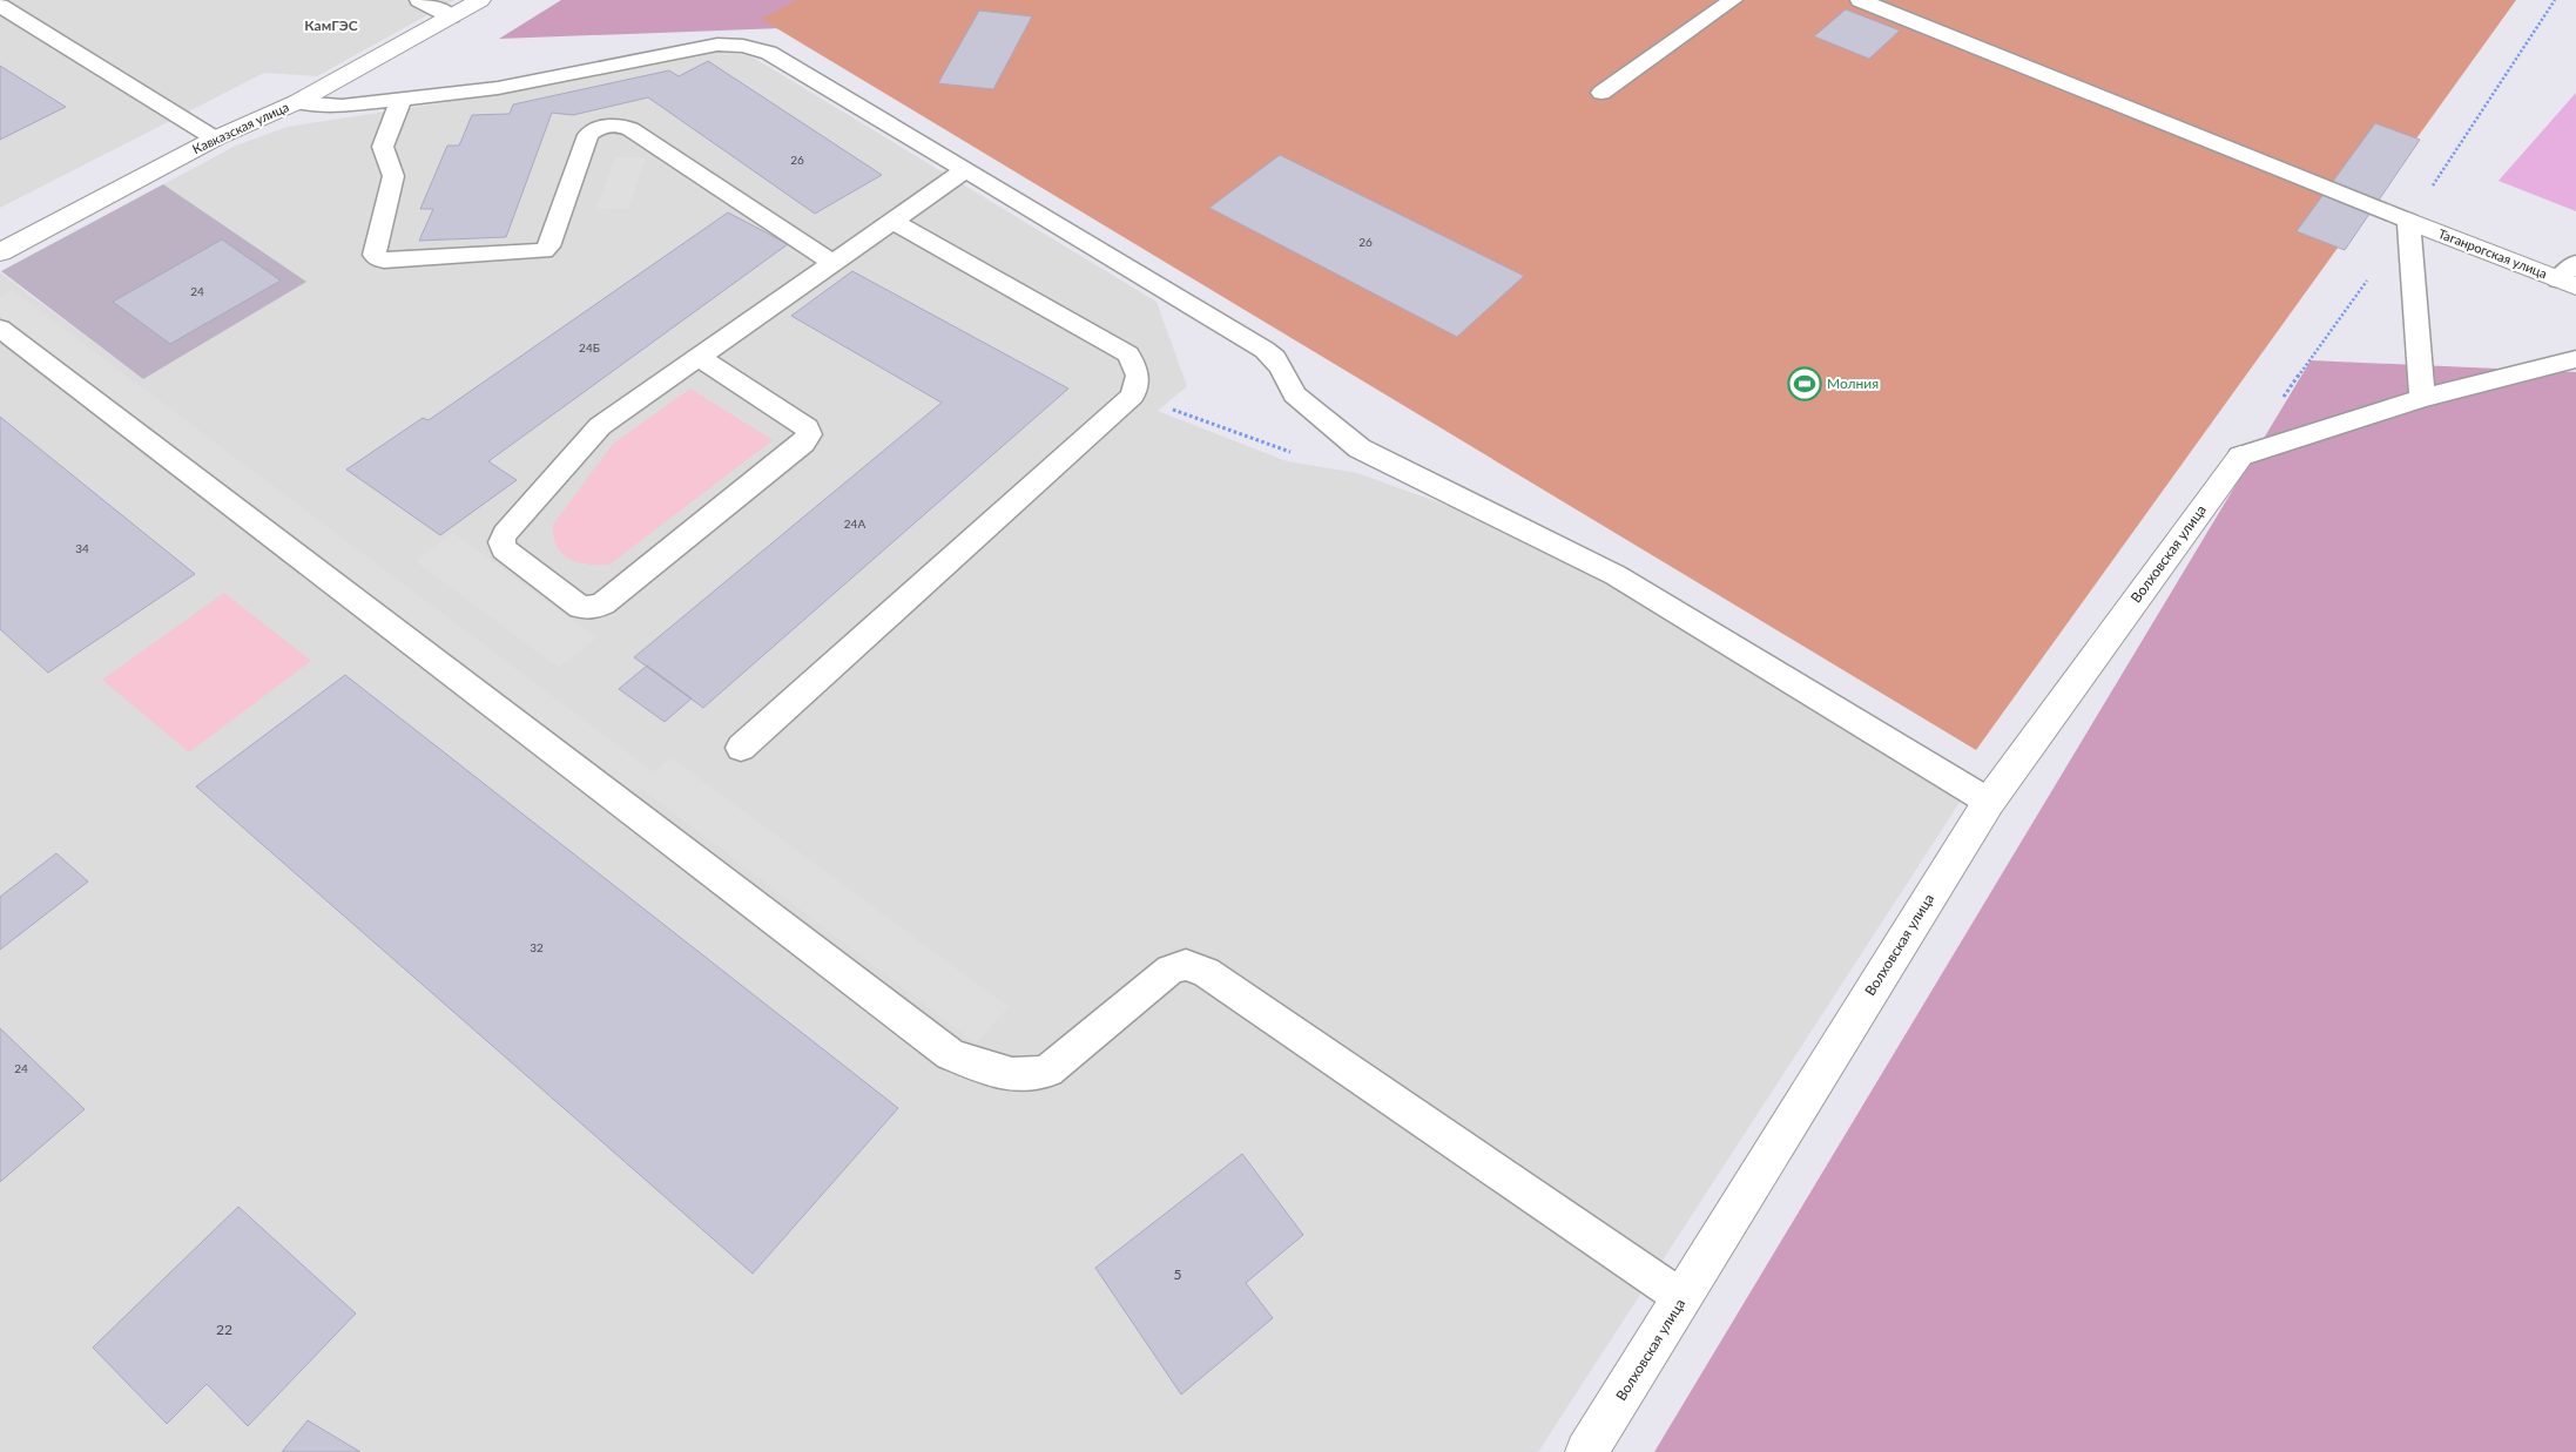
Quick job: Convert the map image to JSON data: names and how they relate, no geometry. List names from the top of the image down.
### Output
{
  "streets": {
    "street": ["Кавказская улица", "Таганрогская улица", "Волховская улица"]
  },
  "districts": ["КамГЭС"],
  "places": {
    "sports": ["Молния"]
  },
  "house_numbers": [
    "26",
    "26",
    "24",
    "24Б",
    "24А",
    "34",
    "32",
    "24",
    "5",
    "22"
  ]
}
